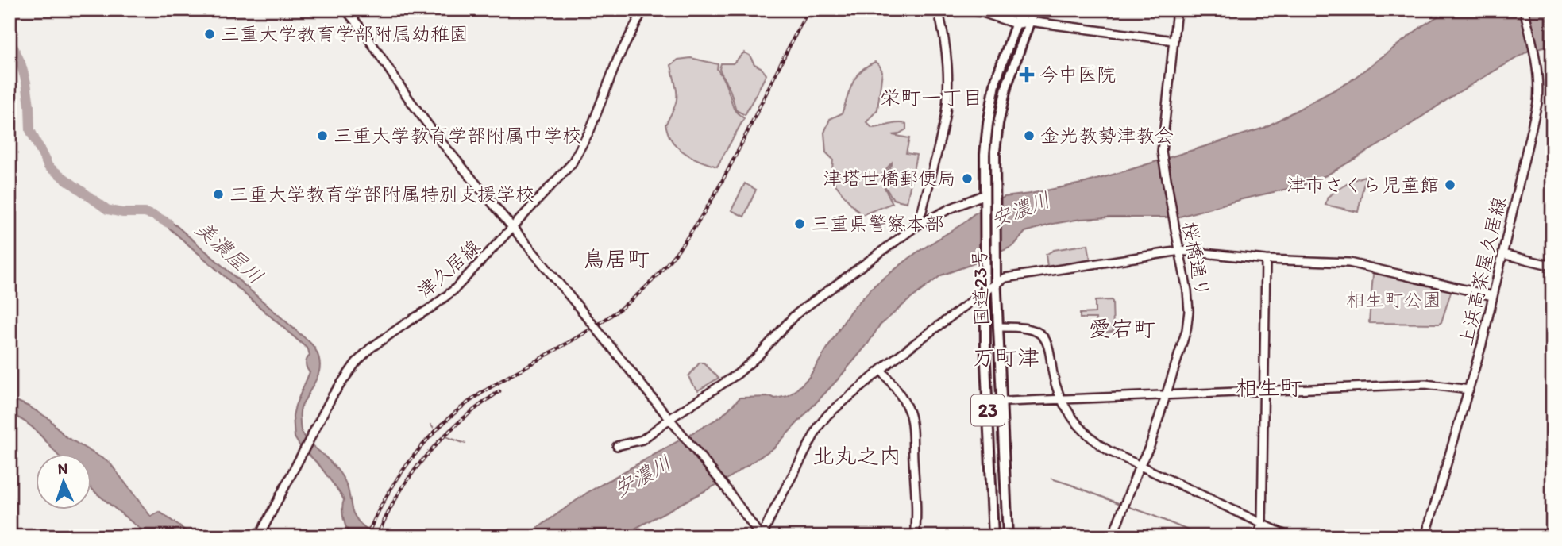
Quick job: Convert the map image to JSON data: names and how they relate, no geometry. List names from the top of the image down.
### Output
{
  "streets": {
    "highway": ["国道23号", "23"],
    "street": ["桜橋通り", "津久居線", "上浜高茶屋久居線"]
  },
  "districts": [
    "栄町一丁目",
    "鳥居町",
    "愛宕町",
    "万町津",
    "相生町",
    "北丸之内"
  ],
  "water": ["安濃川", "美濃屋川"],
  "parks": ["相生町公園"],
  "places": {
    "other": [
      "三重大学教育学部附属幼稚園",
      "三重大学教育学部附属中学校",
      "金光教勢津教会",
      "津塔世橋郵便局",
      "津市さくら児童館",
      "三重大学教育学部附属特別支援学校",
      "三重県警察本部"
    ],
    "health": ["今中医院"]
  },
  "north": "top"
}
